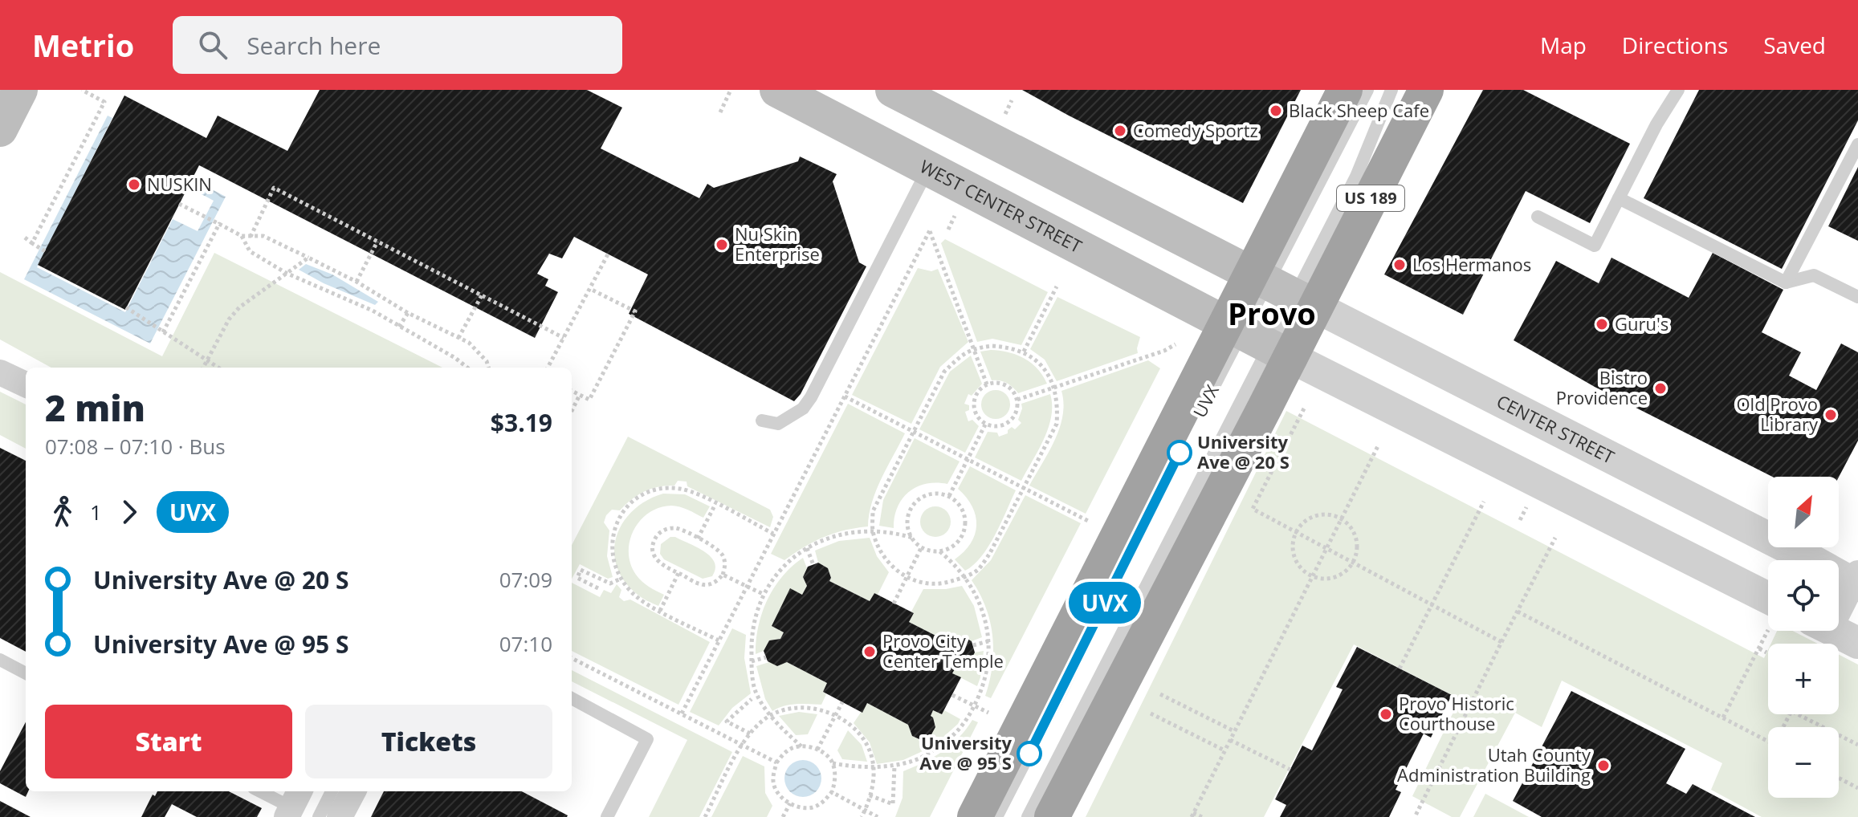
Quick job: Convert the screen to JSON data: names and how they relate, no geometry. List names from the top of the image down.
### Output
{
  "streets": {
    "highway": ["US 189"],
    "main road": ["WEST CENTER STREET"],
    "street": ["CENTER STREET"],
    "lane": ["UVX"]
  },
  "crossings": [
    ["US 189", "WEST CENTER STREET"],
    ["US 189", "UVX"],
    ["US 189", "CENTER STREET"],
    ["WEST CENTER STREET", "UVX"],
    ["WEST CENTER STREET", "CENTER STREET"],
    ["UVX", "CENTER STREET"]
  ],
  "districts": ["Provo"],
  "places": [
    "Black Sheep Cafe",
    "Comedy Sportz",
    "NUSKIN",
    "Nu Skin Enterprise",
    "Los Hermanos",
    "Guru's",
    "Bistro Providence",
    "Old Provo Library",
    "University Ave @ 20 S",
    "Provo City Center Temple",
    "Provo Historic Courthouse",
    "University Ave @ 95 S",
    "Utah County Administration Building"
  ],
  "lines": ["bus line UVX"],
  "north": "top right",
  "page": {
    "header": "Metrio",
    "search": "Search here",
    "nav": ["Map", "Directions", "Saved"],
    "on_map": "UVX",
    "heading": ["2 min", "07:08 – 07:10 · Bus", "$3.19"],
    "map_buttons": ["+", "−"],
    "legs": ["1", "UVX"],
    "list": [
      {
        "name": "University Ave @ 20 S",
        "value": "07:09"
      },
      {
        "name": "University Ave @ 95 S",
        "value": "07:10"
      }
    ],
    "buttons": ["Start", "Tickets"]
  }
}
